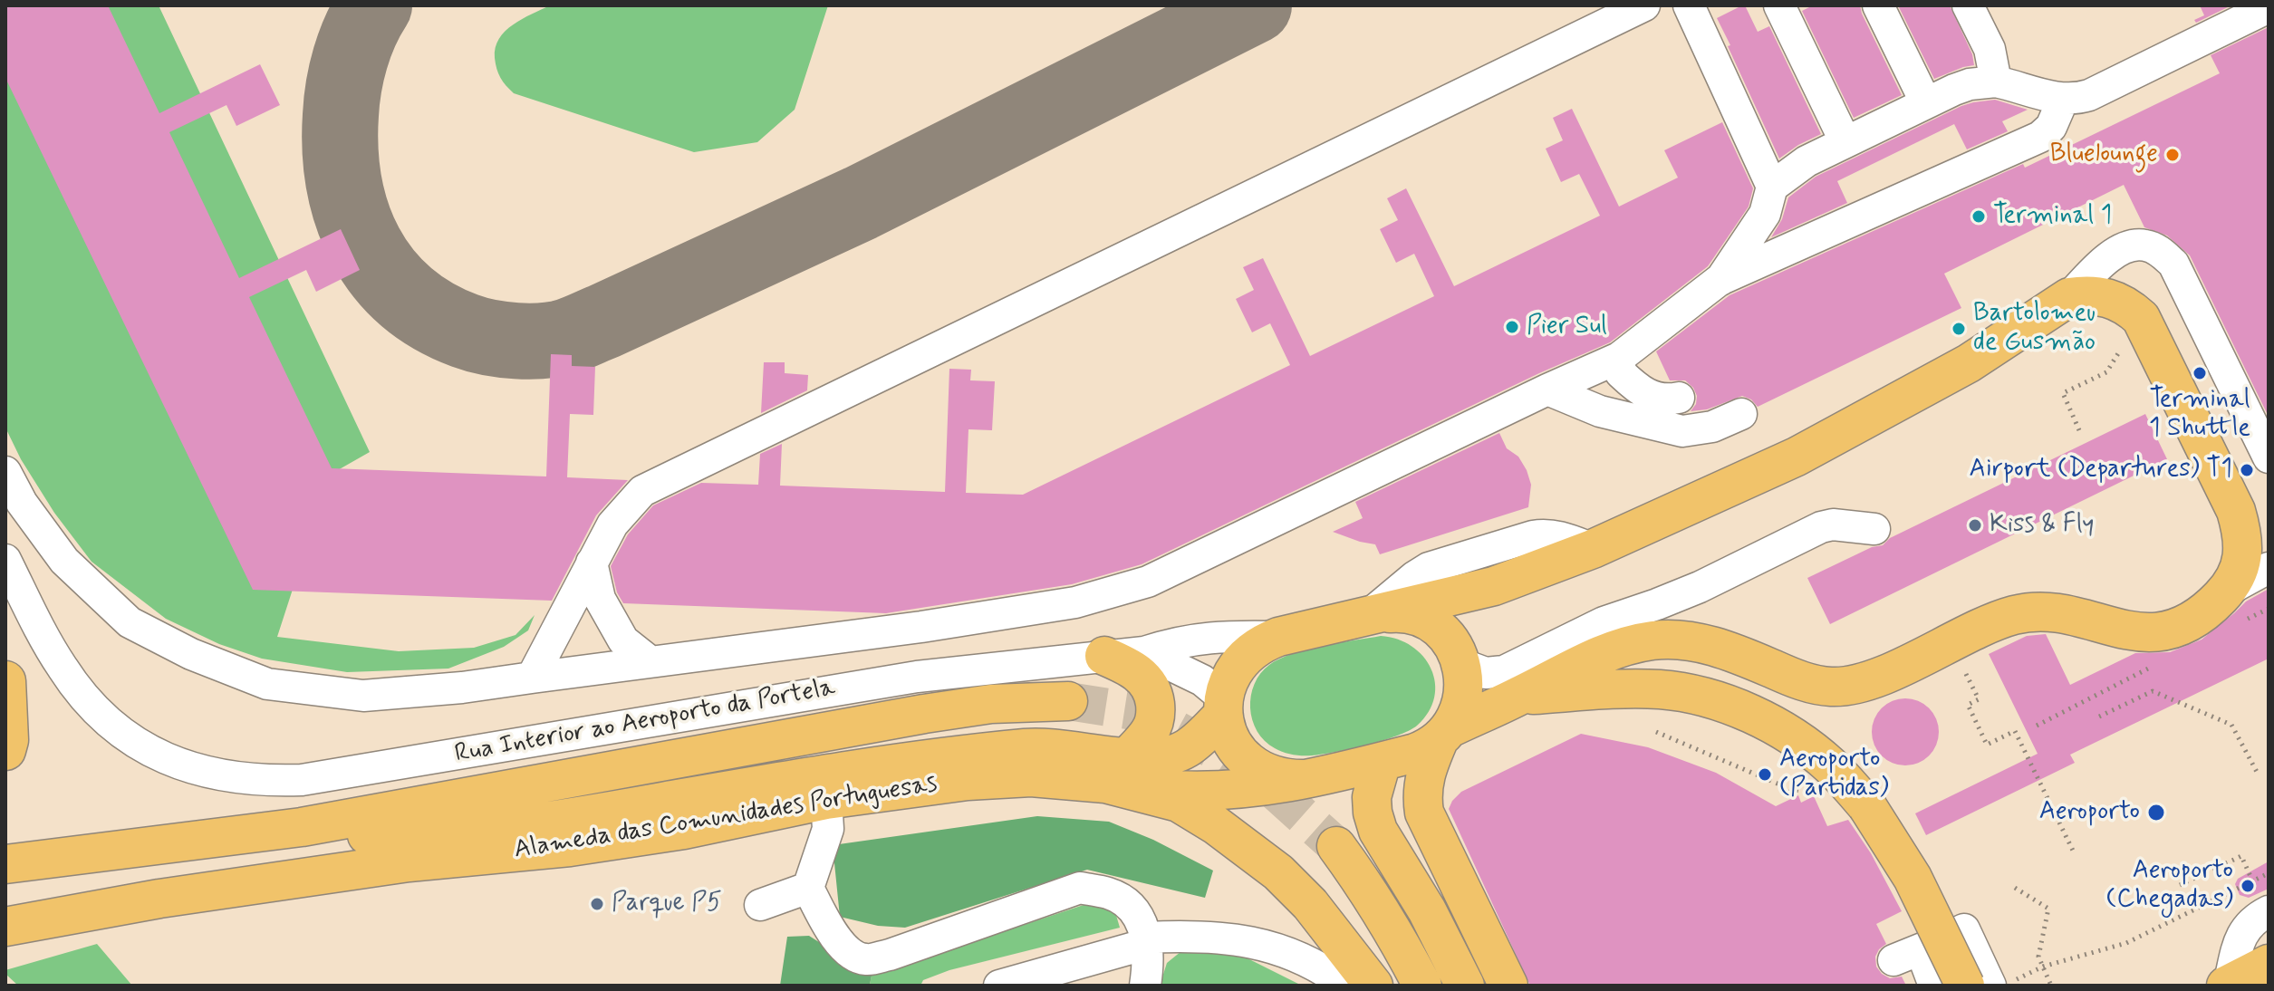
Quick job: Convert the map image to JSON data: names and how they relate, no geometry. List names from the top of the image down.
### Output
{
  "streets": {
    "main road": ["Rua Interior ao Aeroporto da Portela", "Alameda das Comunidades Portuguesas"]
  },
  "places": [
    "Bluelounge",
    "Terminal 1",
    "Pier Sul",
    "Bartolomeu de Gusmão",
    "Terminal 1 Shuttle",
    "Airport (Departures) T1",
    "Kiss & Fly",
    "Aeroporto (Partidas)",
    "Aeroporto",
    "Aeroporto (Chegadas)",
    "Parque P5"
  ]
}
